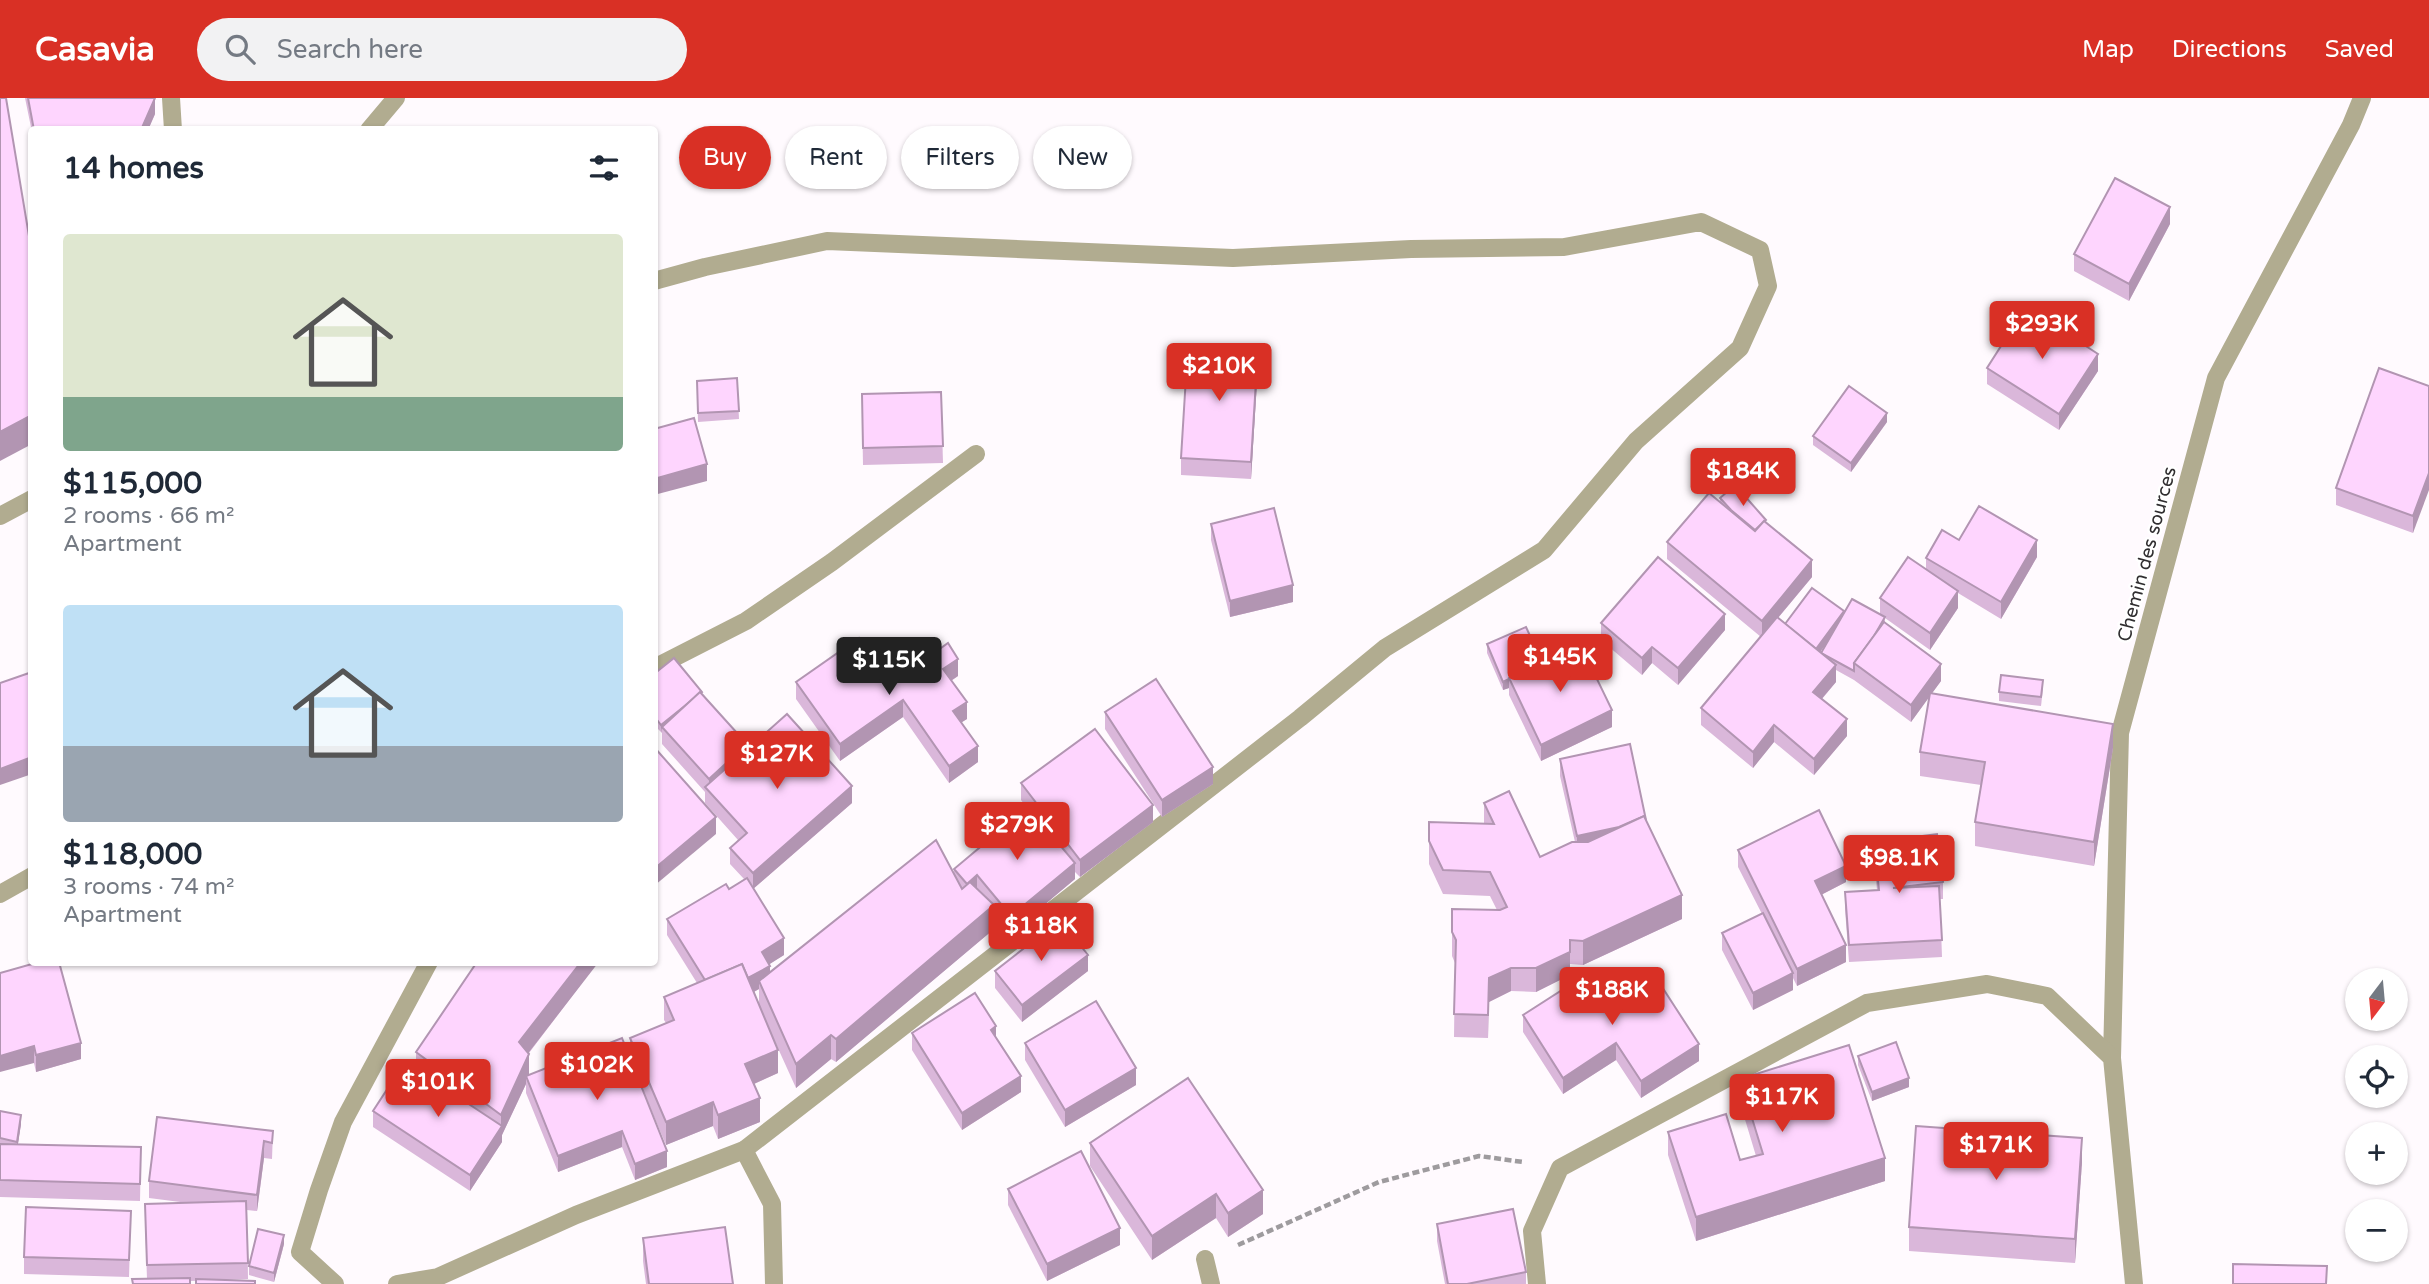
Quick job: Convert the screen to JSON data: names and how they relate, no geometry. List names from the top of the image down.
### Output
{
  "streets": {
    "street": ["Chemin des sources"]
  },
  "north": "bottom",
  "page": {
    "header": "Casavia",
    "search": "Search here",
    "nav": ["Map", "Directions", "Saved"],
    "chip": [
      "Buy",
      "Rent",
      "Filters",
      "New"
    ],
    "heading": "14 homes",
    "list": [
      {
        "name": "$115,000",
        "note": "2 rooms · 66 m² · Apartment"
      },
      {
        "name": "$118,000",
        "note": "3 rooms · 74 m² · Apartment"
      }
    ],
    "price": [
      "$293K",
      "$210K",
      "$184K",
      "$145K",
      "$115K",
      "$127K",
      "$279K",
      "$98.1K",
      "$118K",
      "$188K",
      "$102K",
      "$101K",
      "$117K",
      "$171K"
    ],
    "map_buttons": ["+", "−"]
  }
}
